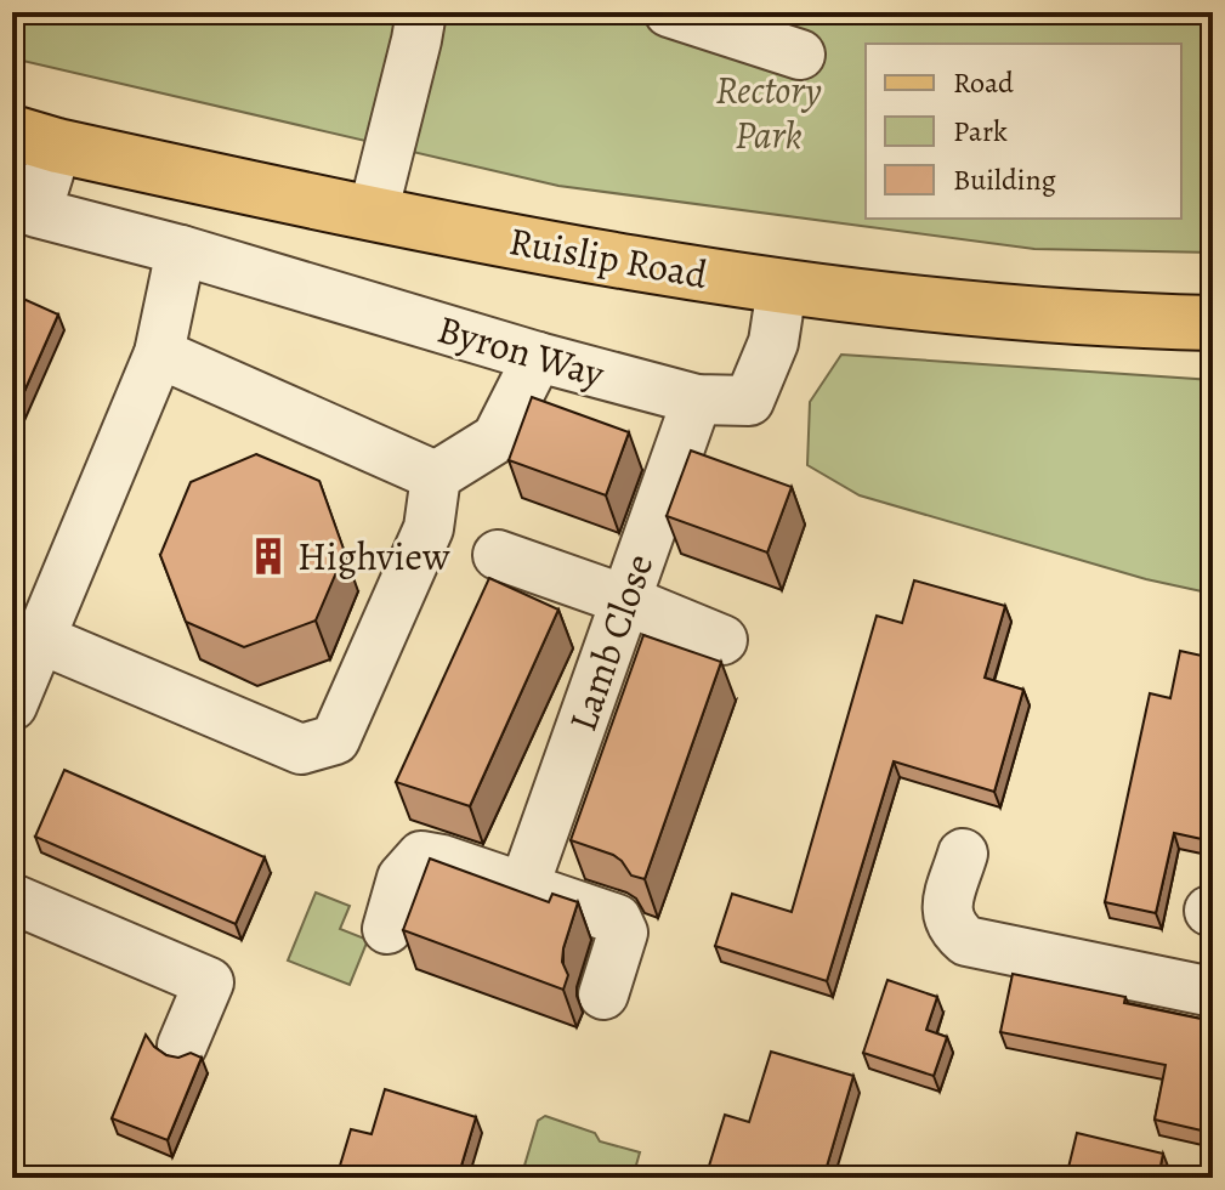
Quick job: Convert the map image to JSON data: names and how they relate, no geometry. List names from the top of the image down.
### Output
{
  "streets": {
    "main road": ["Ruislip Road"],
    "street": ["Byron Way", "Lamb Close"]
  },
  "crossings": [
    ["Ruislip Road", "Byron Way"],
    ["Byron Way", "Lamb Close"]
  ],
  "parks": ["Rectory Park"],
  "places": {
    "building": ["Highview"]
  },
  "legend": ["Road", "Park", "Building"]
}
